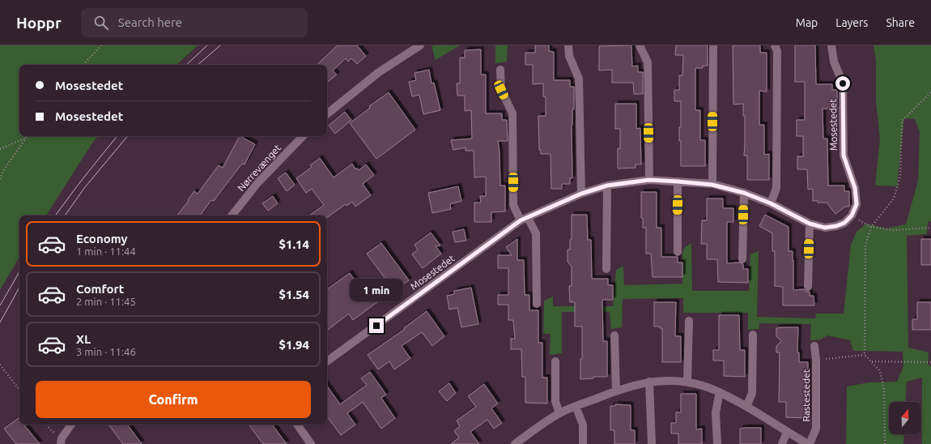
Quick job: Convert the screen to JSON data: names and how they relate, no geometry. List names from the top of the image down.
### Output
{
  "streets": {
    "street": ["Mosestedet", "Nørrevænget", "Rastestedet"]
  },
  "north": "top",
  "page": {
    "header": "Hoppr",
    "search": "Search here",
    "nav": ["Map", "Layers", "Share"],
    "banner": ["Mosestedet", "Mosestedet"],
    "list": [
      {
        "name": "Economy",
        "note": "1 min · 11:44",
        "value": "$1.14"
      },
      {
        "name": "Comfort",
        "note": "2 min · 11:45",
        "value": "$1.54"
      },
      {
        "name": "XL",
        "note": "3 min · 11:46",
        "value": "$1.94"
      }
    ],
    "bubble": "1 min",
    "buttons": "Confirm"
  }
}
